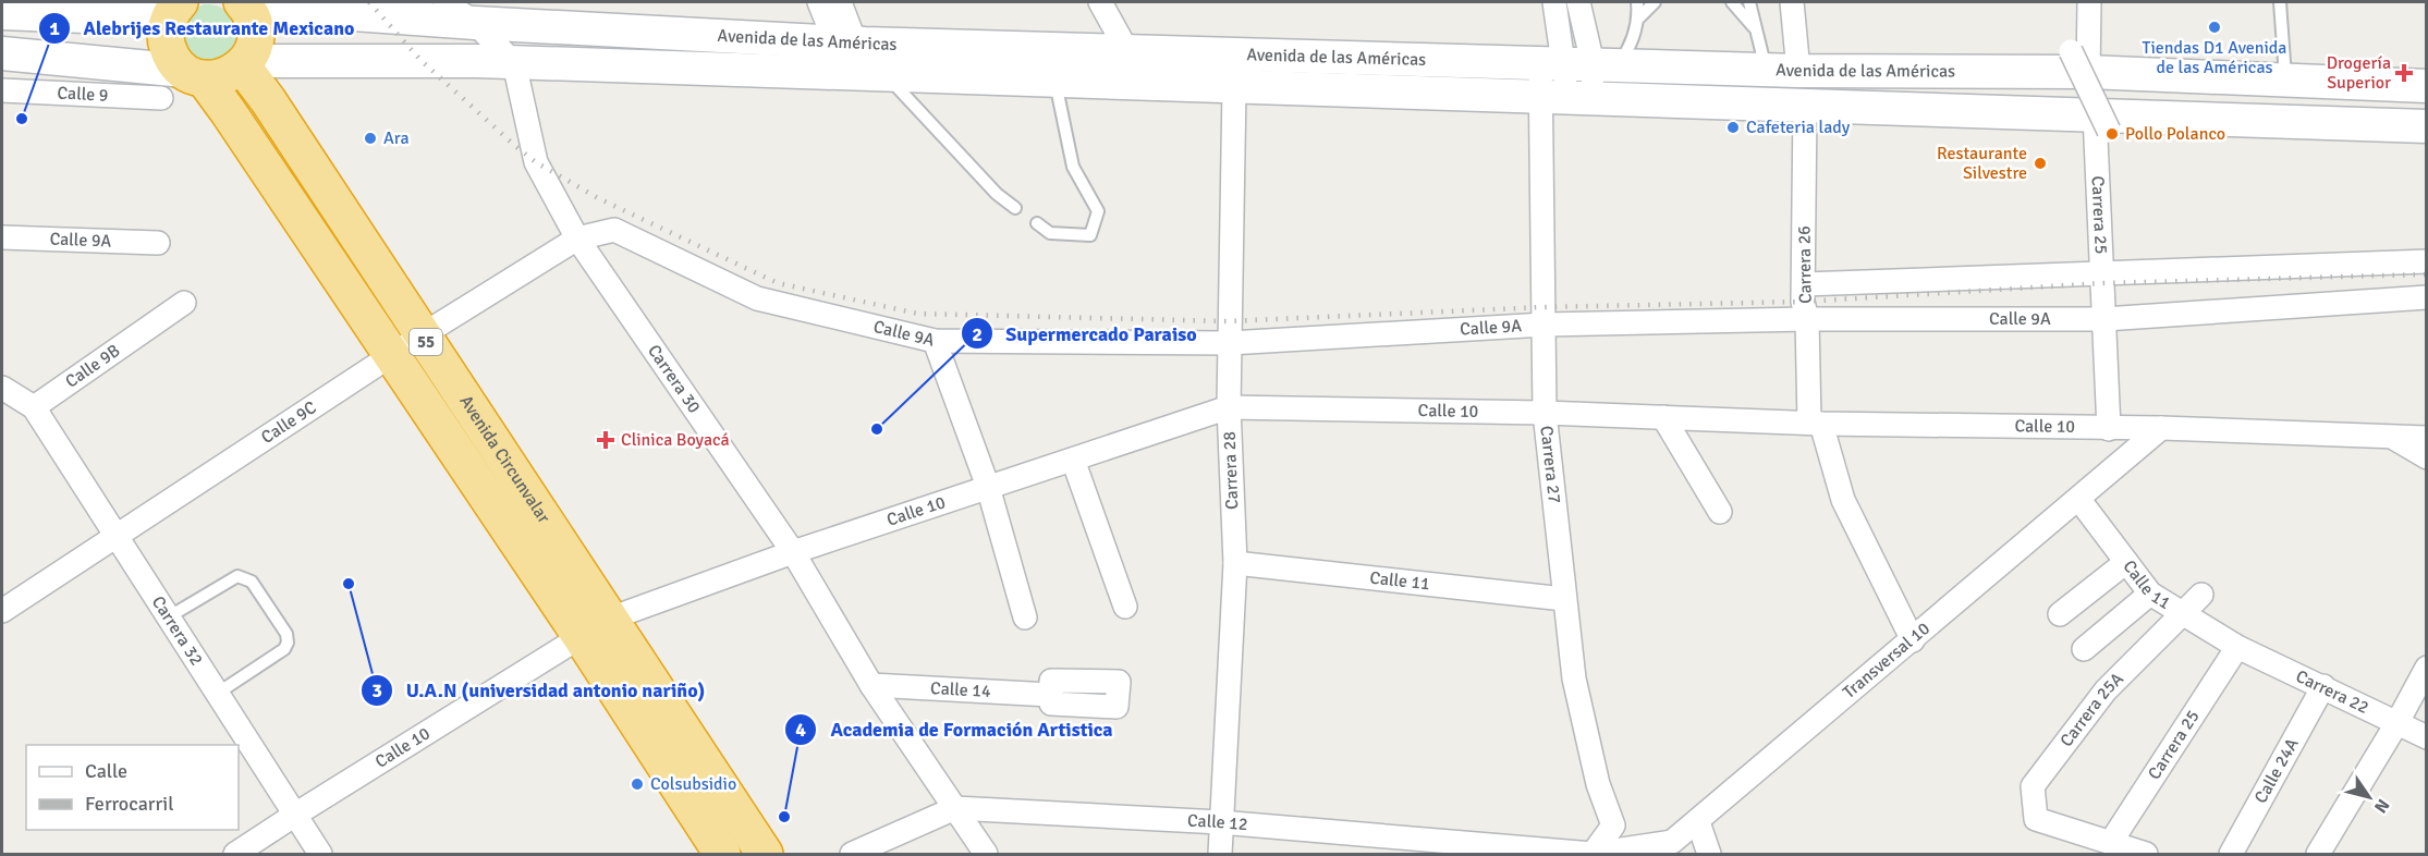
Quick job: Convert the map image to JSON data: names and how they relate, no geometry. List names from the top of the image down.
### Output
{
  "streets": {
    "highway": ["55", "Avenida Circunvalar"],
    "main road": ["Avenida de las Américas"],
    "street": [
      "Calle 9",
      "Carrera 25",
      "Calle 9A",
      "Carrera 26",
      "Calle 9B",
      "Carrera 30",
      "Calle 10",
      "Calle 9C",
      "Carrera 27",
      "Carrera 28",
      "Calle 11",
      "Carrera 32",
      "Transversal 10",
      "Calle 14",
      "Carrera 22",
      "Carrera 25A",
      "Calle 24A",
      "Calle 12"
    ]
  },
  "crossings": [
    ["Avenida de las Américas", "Carrera 25"],
    ["Avenida de las Américas", "Carrera 26"],
    ["Avenida de las Américas", "Carrera 30"],
    ["Avenida de las Américas", "Avenida Circunvalar"],
    ["Avenida de las Américas", "Carrera 27"],
    ["Avenida de las Américas", "Carrera 28"],
    ["Carrera 25", "Calle 9A"],
    ["Carrera 25", "Calle 10"],
    ["Carrera 25", "Calle 11"],
    ["Carrera 25", "Carrera 22"],
    ["Carrera 25", "Carrera 25A"],
    ["Calle 9A", "Carrera 26"],
    ["Calle 9A", "Carrera 30"],
    ["Calle 9A", "Calle 9C"],
    ["Calle 9A", "Carrera 27"],
    ["Calle 9A", "Carrera 28"],
    ["Carrera 26", "Calle 10"],
    ["Carrera 26", "Transversal 10"],
    ["55", "Avenida Circunvalar"],
    ["Calle 9B", "Carrera 32"],
    ["Carrera 30", "Calle 10"],
    ["Carrera 30", "Calle 9C"],
    ["Carrera 30", "Calle 14"],
    ["Carrera 30", "Calle 12"],
    ["Calle 10", "Avenida Circunvalar"],
    ["Calle 10", "Carrera 27"],
    ["Calle 10", "Carrera 28"],
    ["Calle 10", "Carrera 32"],
    ["Calle 10", "Transversal 10"],
    ["Calle 9C", "Avenida Circunvalar"],
    ["Calle 9C", "Carrera 32"],
    ["Carrera 27", "Calle 11"],
    ["Carrera 27", "Transversal 10"],
    ["Carrera 27", "Calle 12"],
    ["Carrera 28", "Calle 11"],
    ["Carrera 28", "Calle 12"],
    ["Calle 11", "Transversal 10"],
    ["Calle 11", "Carrera 22"],
    ["Calle 11", "Carrera 25A"],
    ["Transversal 10", "Calle 12"],
    ["Carrera 22", "Calle 24A"]
  ],
  "places": {
    "other": [
      "Tiendas D1 Avenida de las Américas",
      "Alebrijes Restaurante Mexicano",
      "Cafeteria lady",
      "Pollo Polanco",
      "Ara",
      "Restaurante Silvestre",
      "Supermercado Paraiso",
      "U.A.N (universidad antonio nariño)",
      "Colsubsidio",
      "Academia de Formación Artistica"
    ],
    "health": ["Drogería Superior", "Clinica Boyacá"]
  },
  "legend": ["Calle", "Ferrocarril"],
  "north": "bottom right"
}
